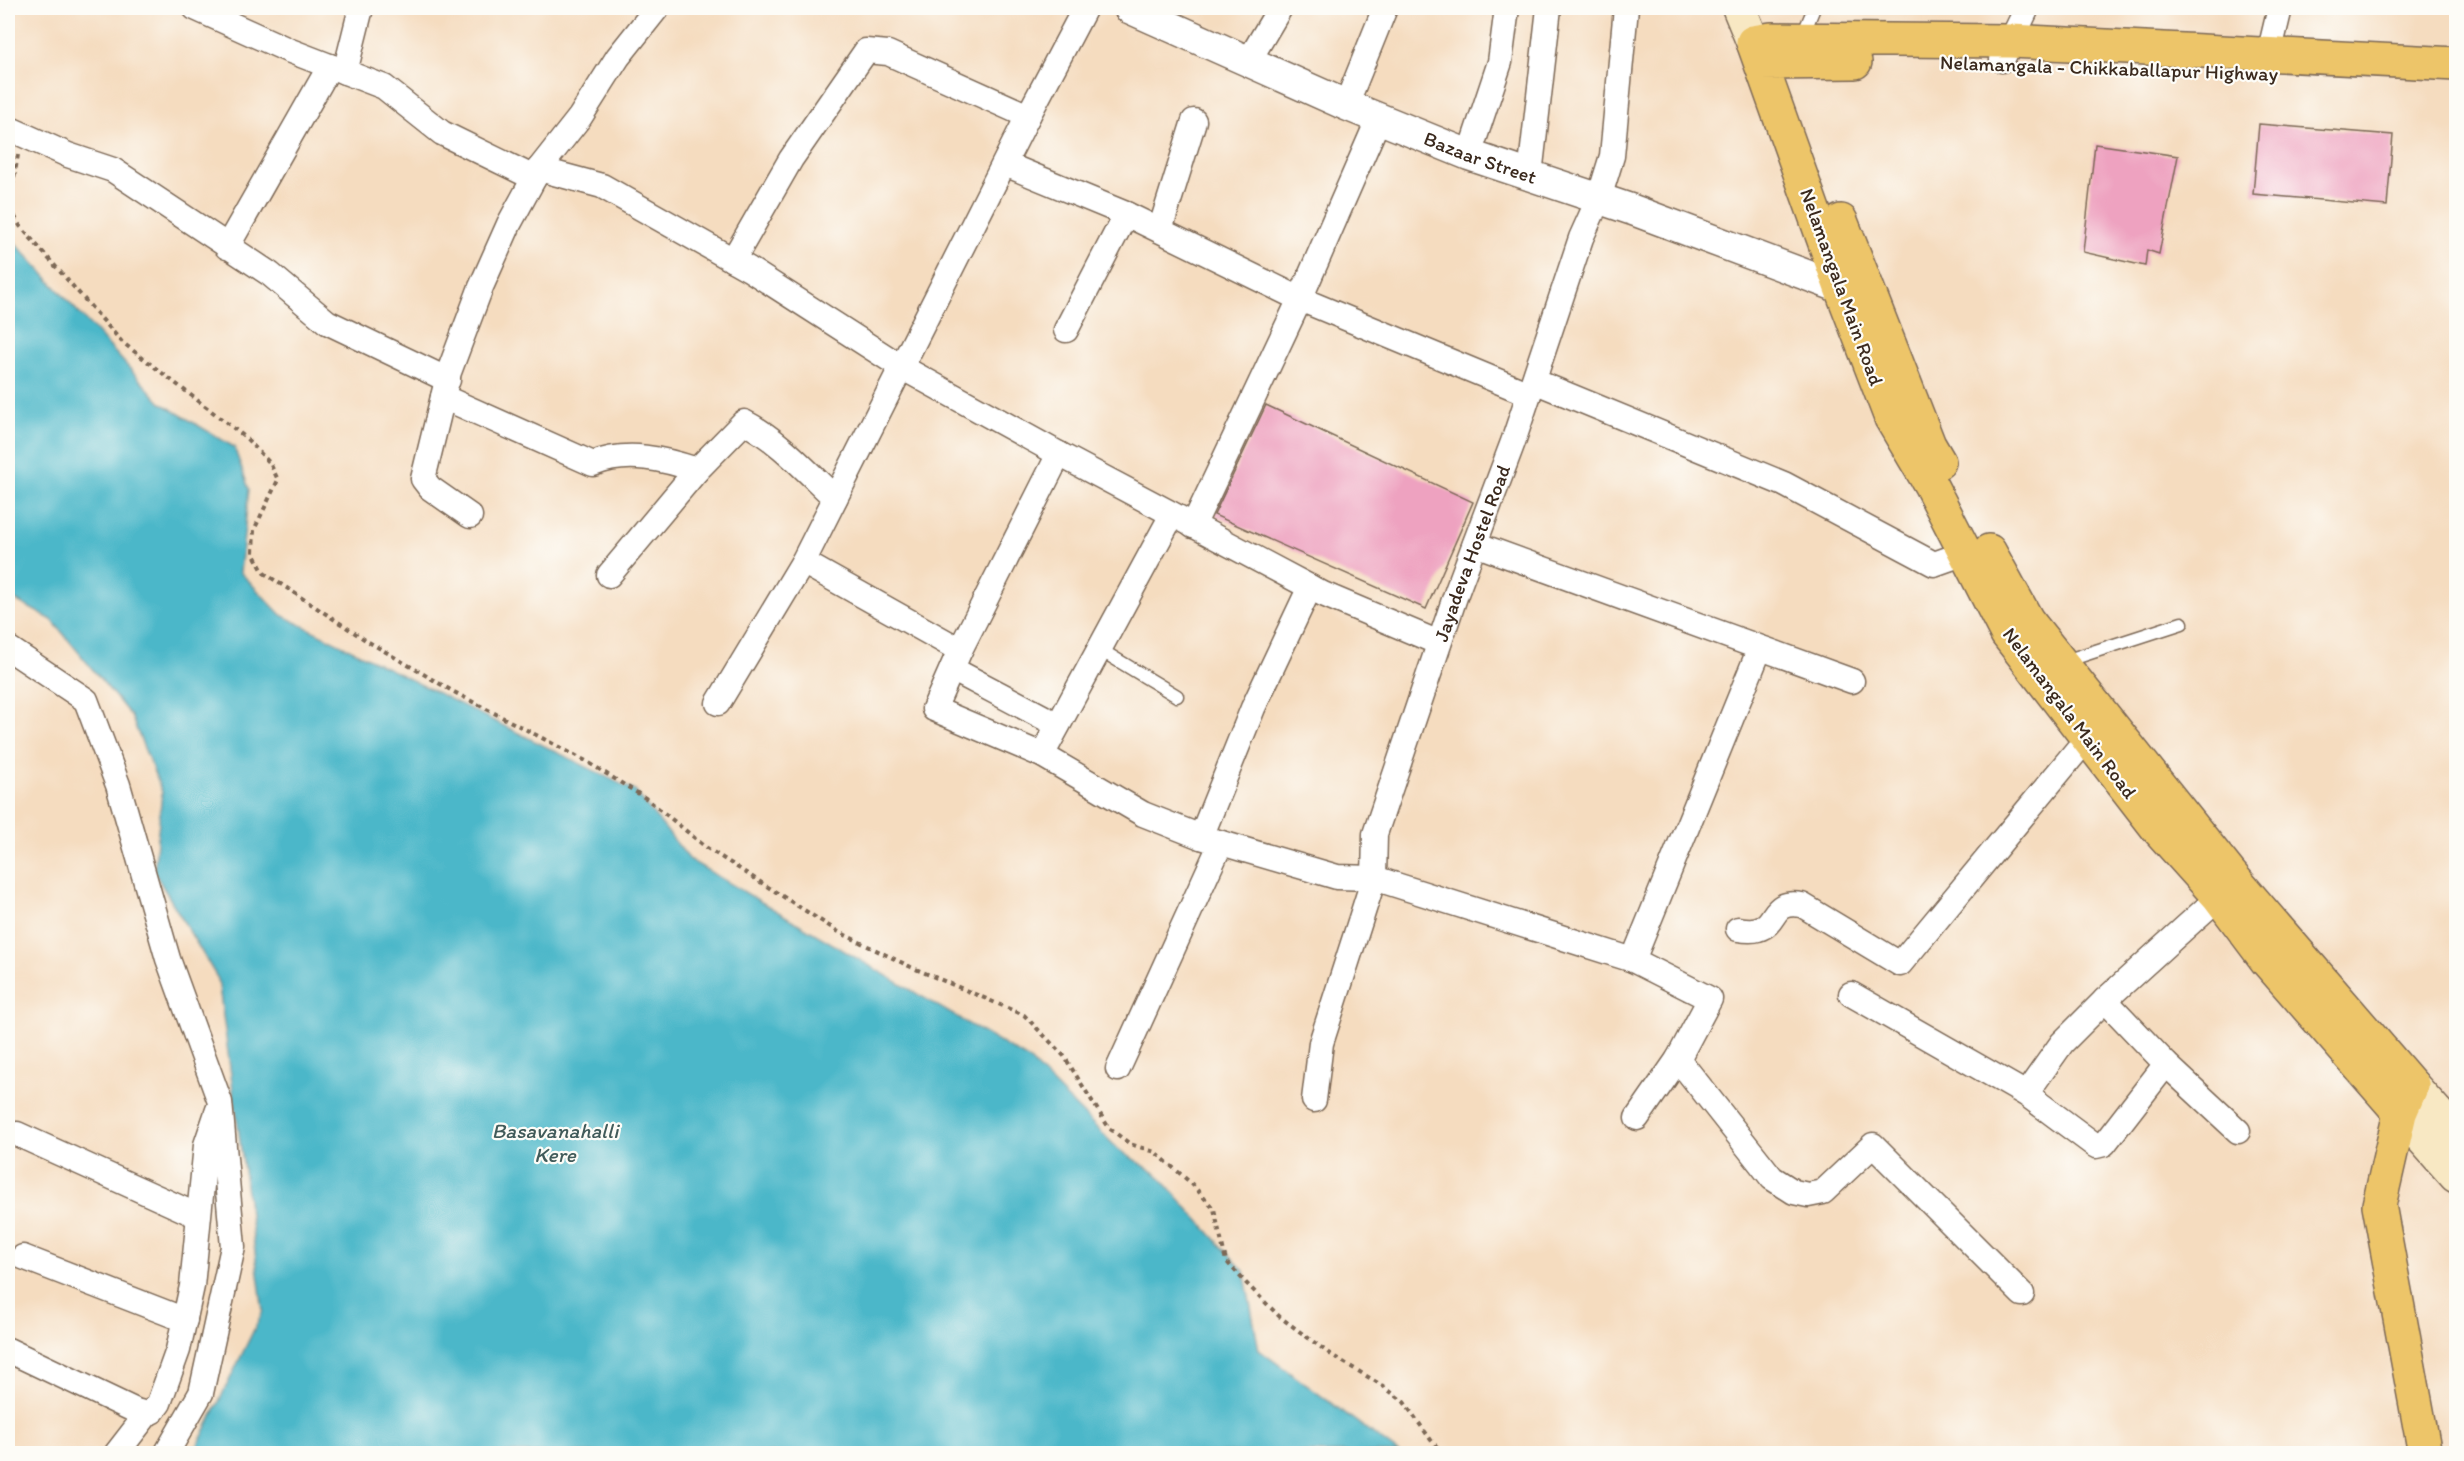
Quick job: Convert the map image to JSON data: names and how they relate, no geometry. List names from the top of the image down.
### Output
{
  "streets": {
    "main road": ["Nelamangala - Chikkaballapur Highway", "Nelamangala Main Road"],
    "street": ["Bazaar Street", "Jayadeva Hostel Road"]
  },
  "crossings": [
    ["Nelamangala - Chikkaballapur Highway", "Nelamangala Main Road"],
    ["Bazaar Street", "Nelamangala Main Road"],
    ["Bazaar Street", "Jayadeva Hostel Road"]
  ],
  "water": ["Basavanahalli Kere"]
}
